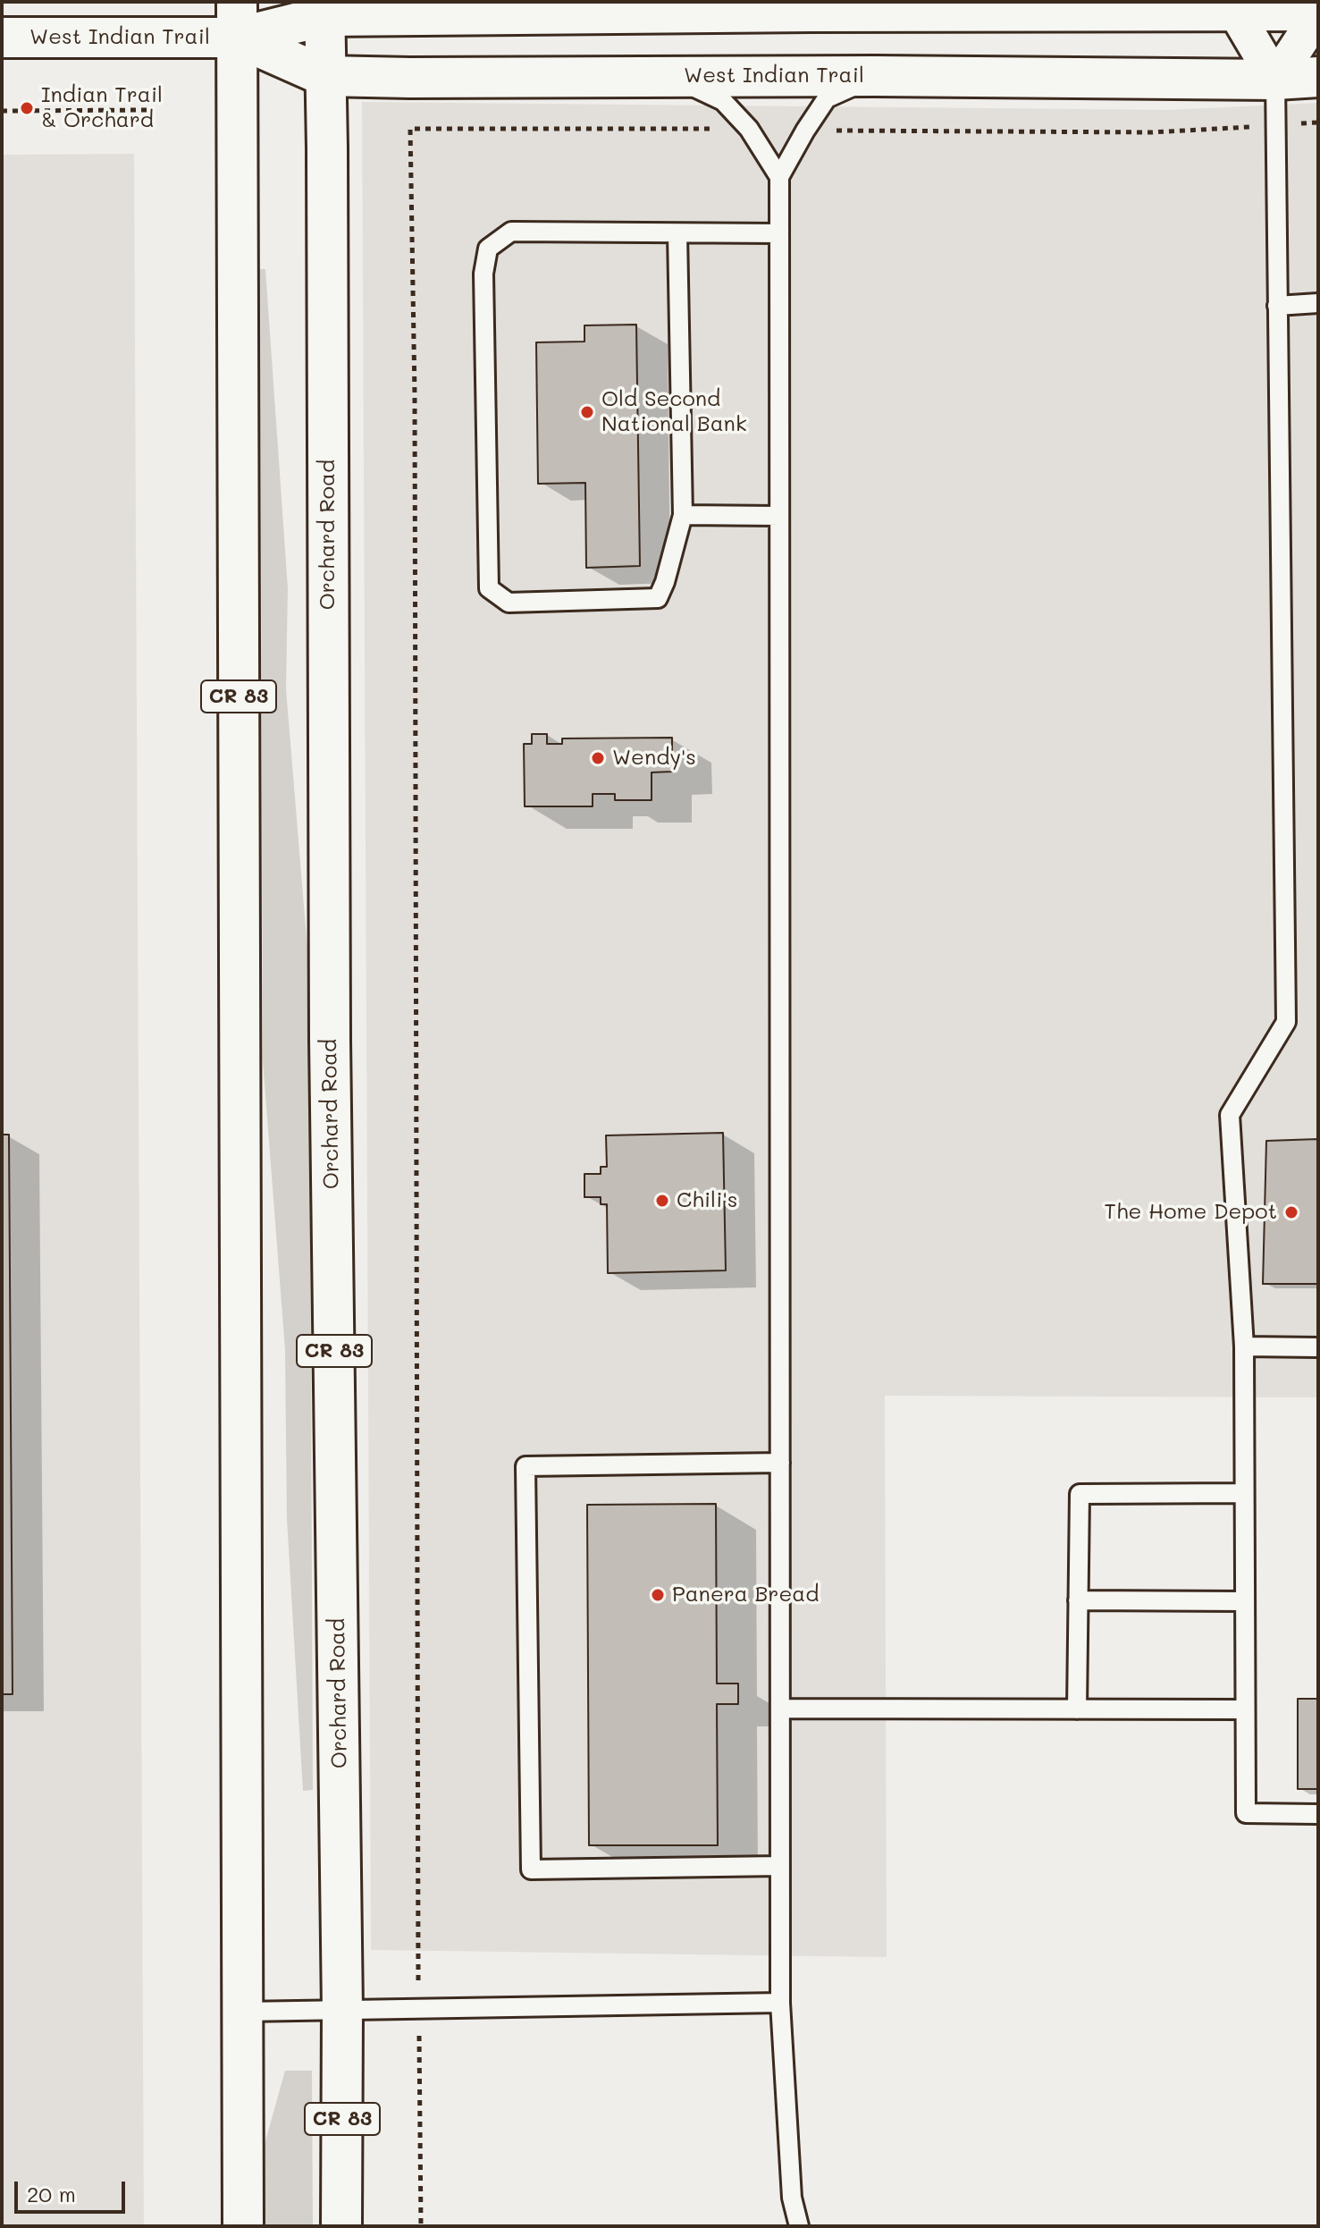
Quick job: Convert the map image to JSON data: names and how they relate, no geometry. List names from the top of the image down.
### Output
{
  "streets": {
    "main road": ["West Indian Trail", "Orchard Road", "CR 83"]
  },
  "crossings": [
    ["West Indian Trail", "Orchard Road"],
    ["West Indian Trail", "CR 83"]
  ],
  "places": [
    "Indian Trail & Orchard",
    "Old Second National Bank",
    "Wendy's",
    "Chili's",
    "The Home Depot",
    "Panera Bread"
  ],
  "scale_bar": "20 m"
}
